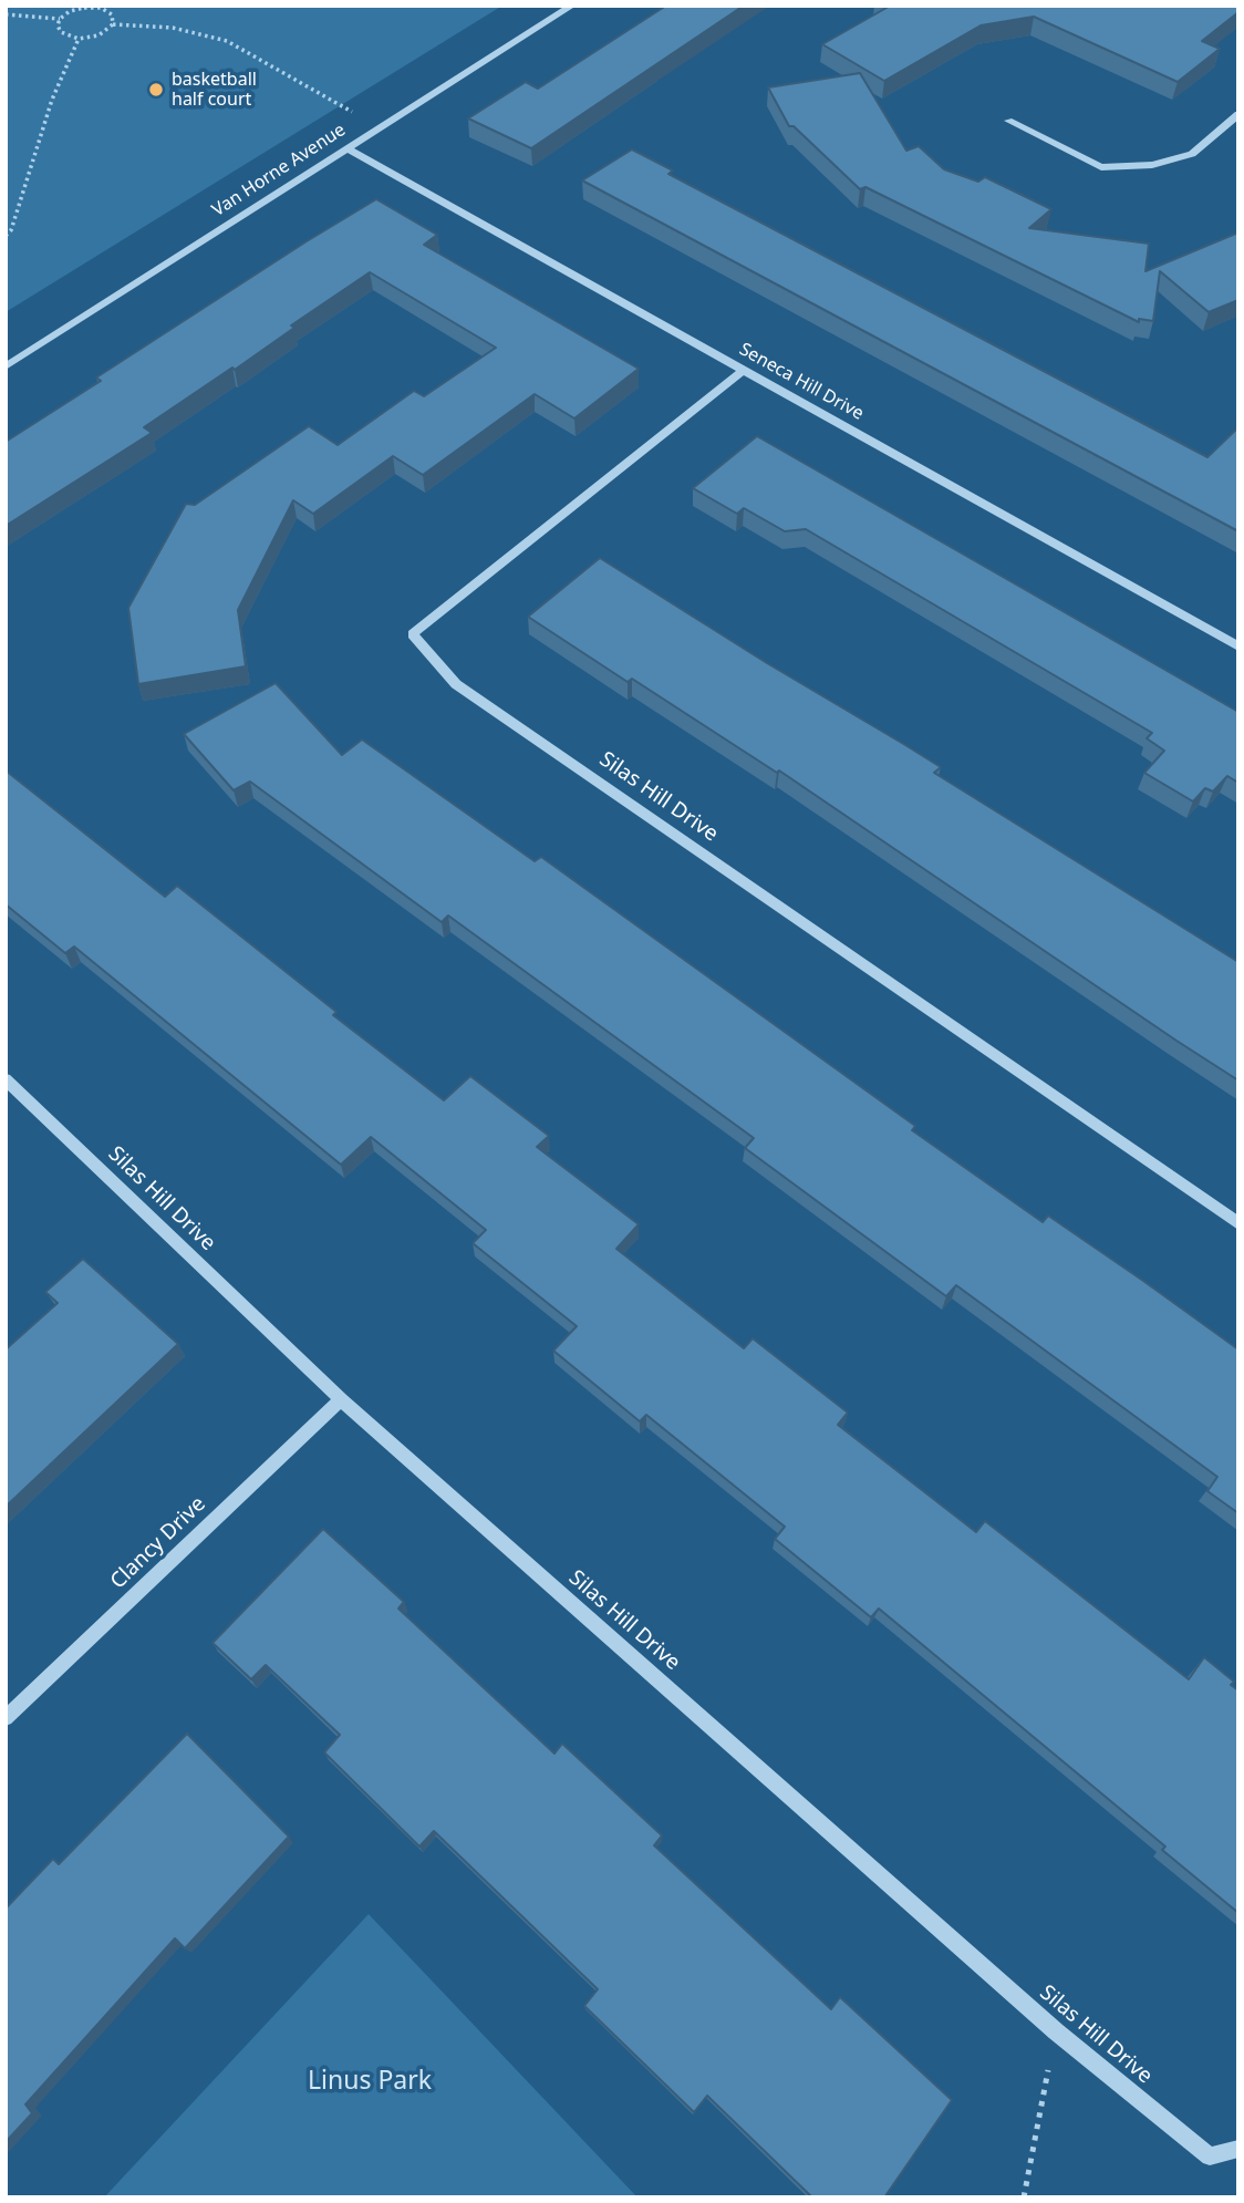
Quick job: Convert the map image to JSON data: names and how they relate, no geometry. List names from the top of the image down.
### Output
{
  "streets": {
    "street": [
      "Van Horne Avenue",
      "Seneca Hill Drive",
      "Silas Hill Drive",
      "Clancy Drive"
    ]
  },
  "crossings": [
    ["Van Horne Avenue", "Seneca Hill Drive"],
    ["Seneca Hill Drive", "Silas Hill Drive"],
    ["Silas Hill Drive", "Clancy Drive"]
  ],
  "parks": ["Linus Park"],
  "places": ["basketball half court"]
}
